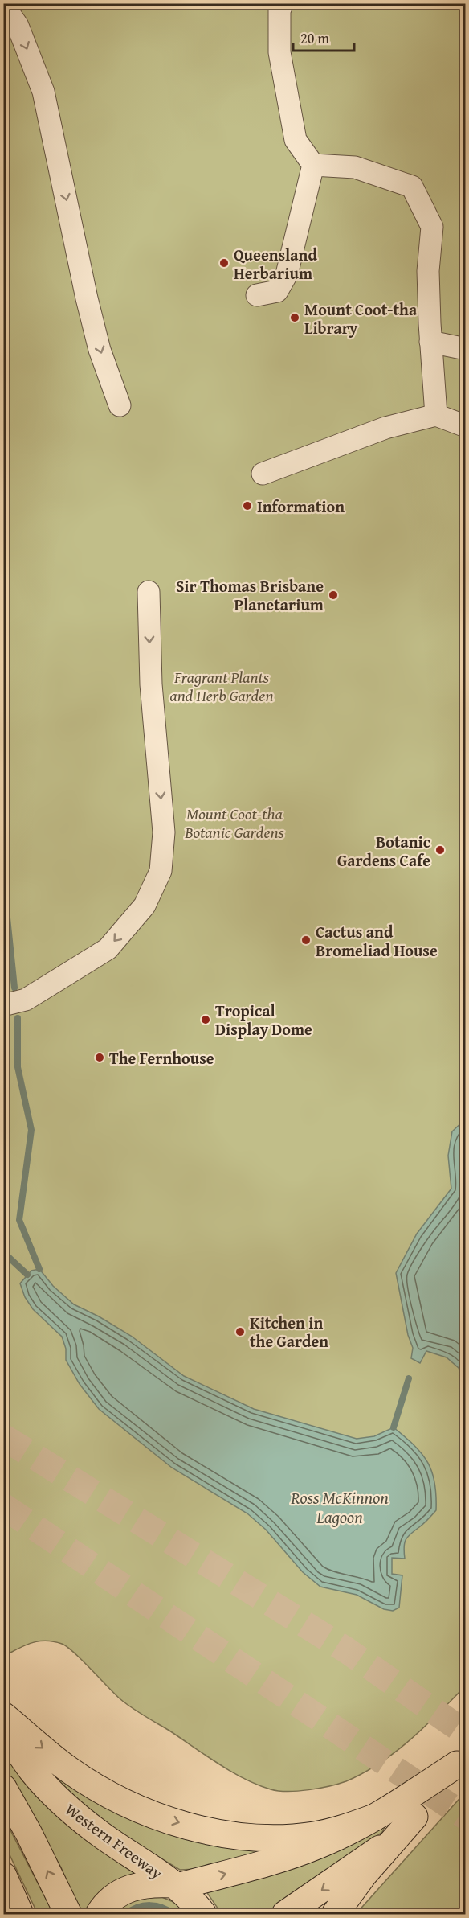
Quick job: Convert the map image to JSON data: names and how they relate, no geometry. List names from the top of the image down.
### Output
{
  "streets": {
    "main road": ["Western Freeway"]
  },
  "water": ["Ross McKinnon Lagoon"],
  "parks": ["Fragrant Plants and Herb Garden", "Mount Coot-tha Botanic Gardens"],
  "places": [
    "Queensland Herbarium",
    "Mount Coot-tha Library",
    "Information",
    "Sir Thomas Brisbane Planetarium",
    "Botanic Gardens Cafe",
    "Cactus and Bromeliad House",
    "Tropical Display Dome",
    "The Fernhouse",
    "Kitchen in the Garden"
  ],
  "scale_bar": "20 m"
}
